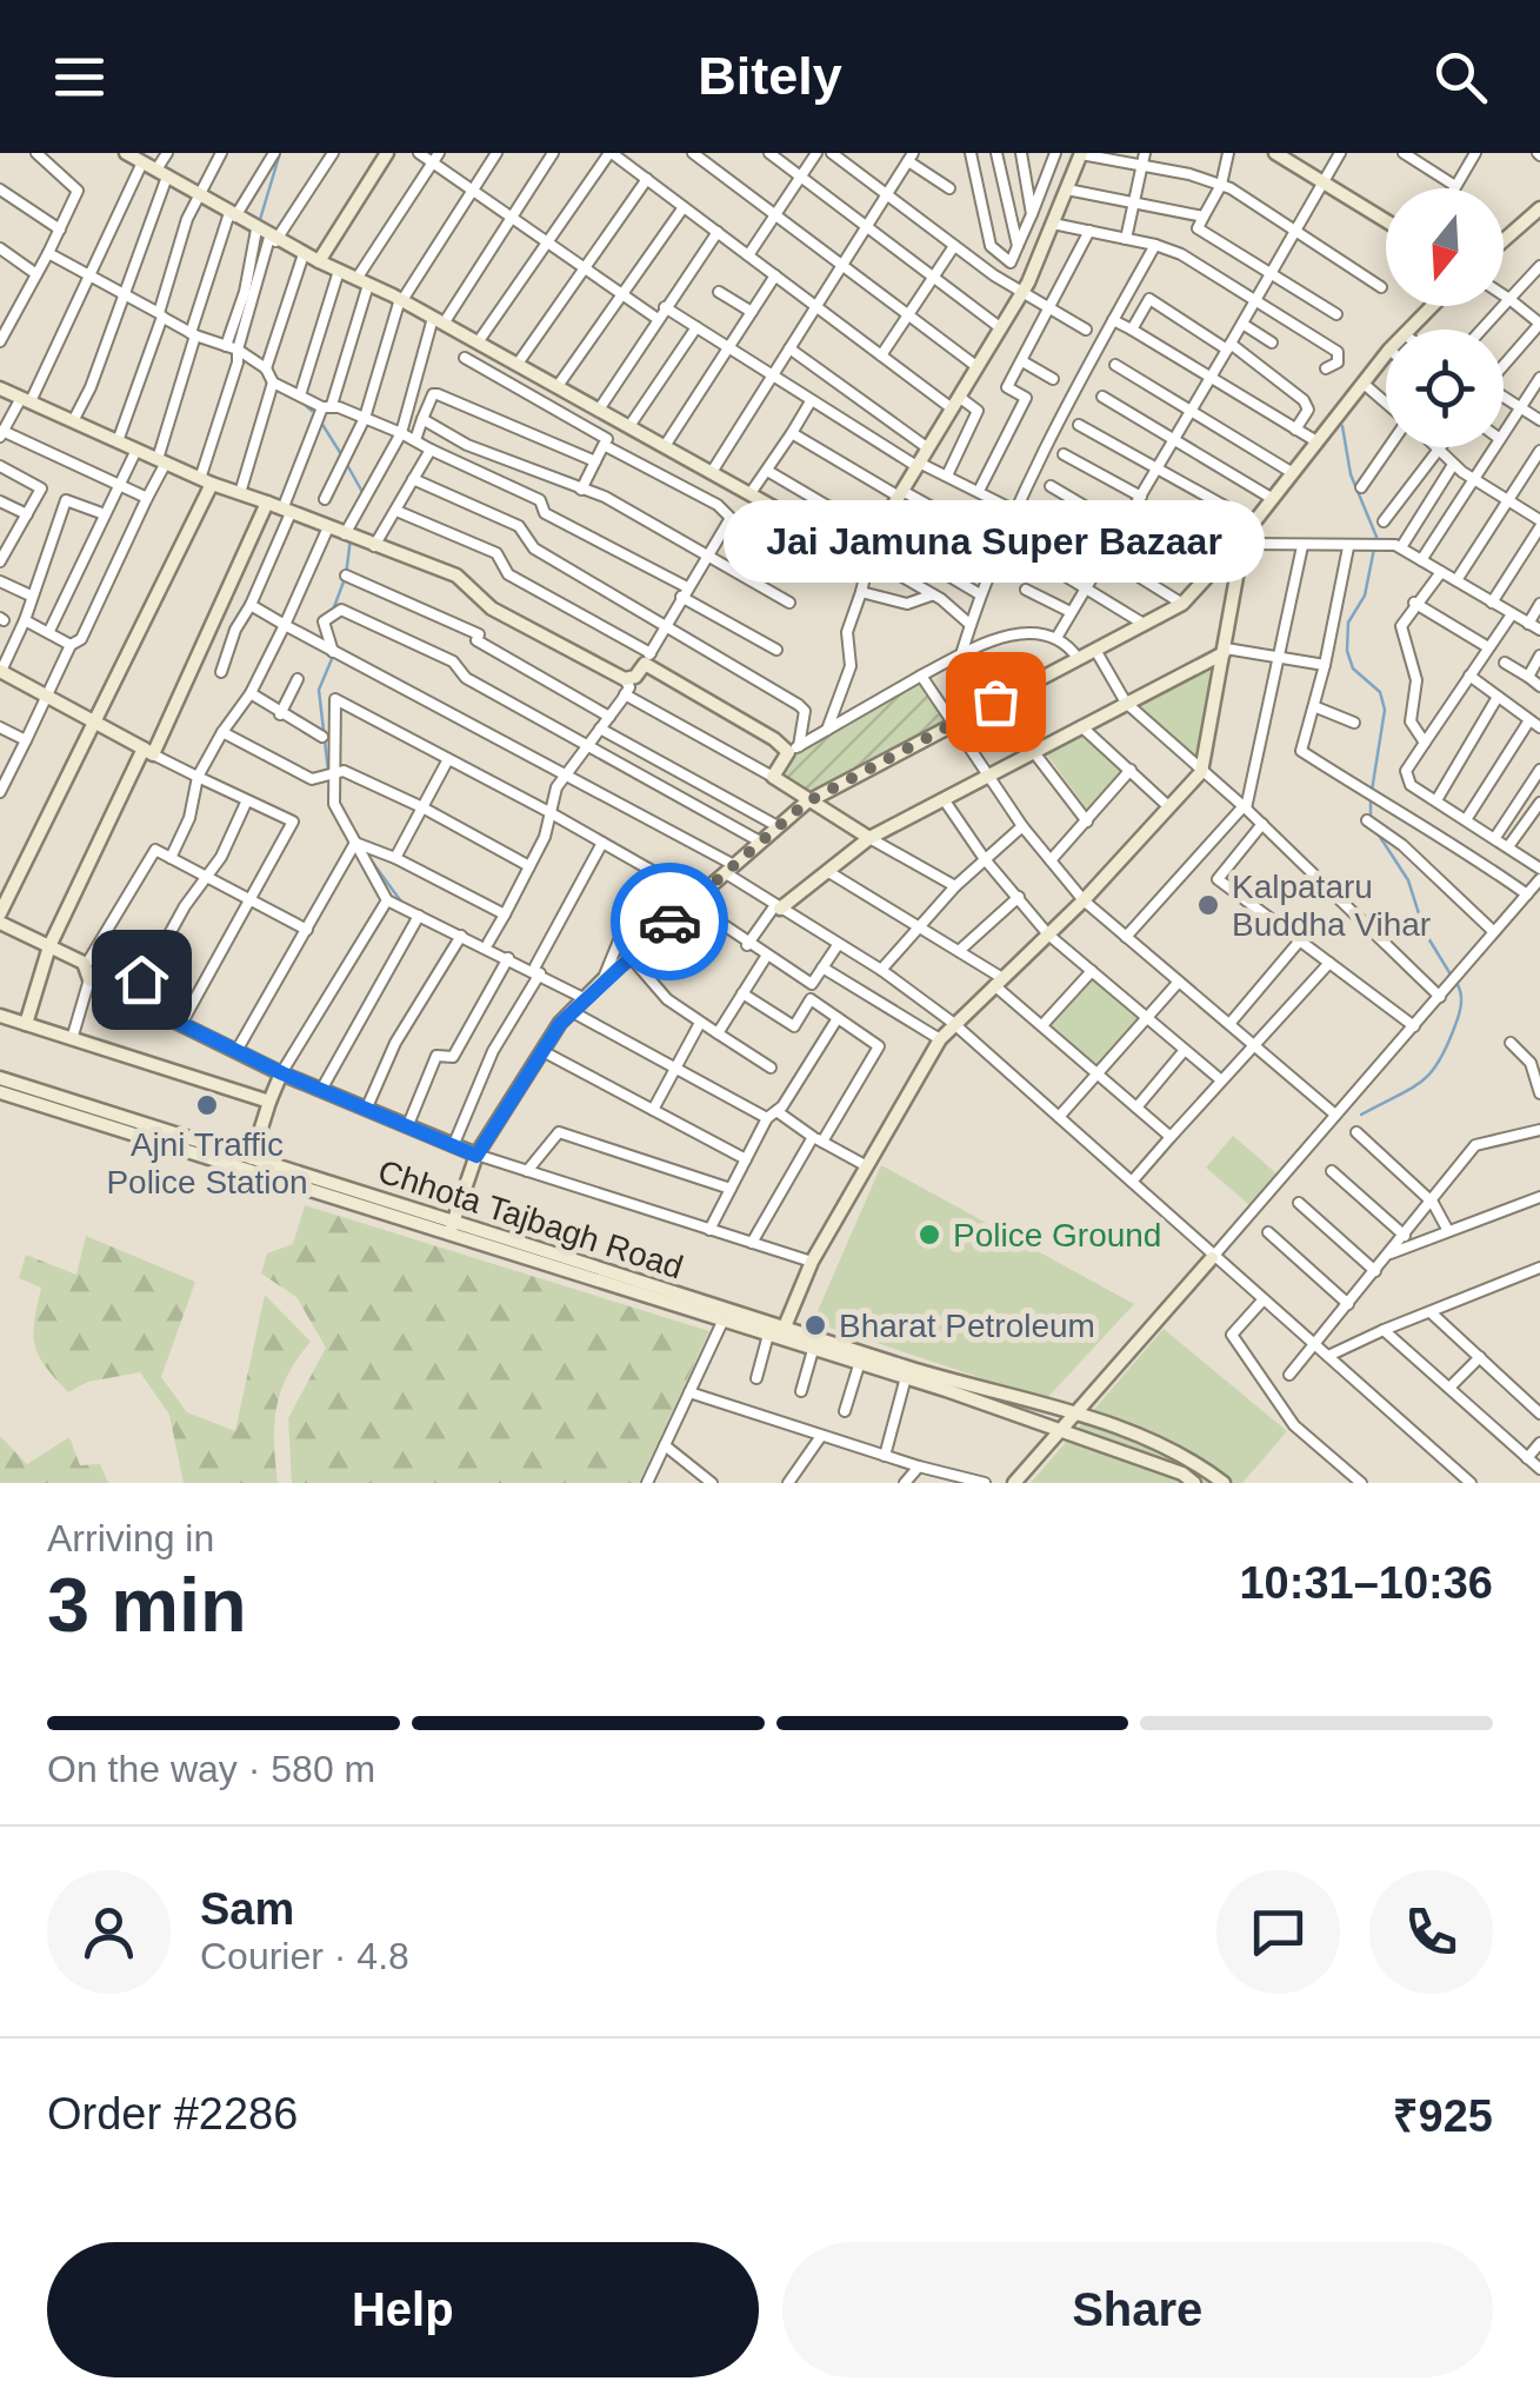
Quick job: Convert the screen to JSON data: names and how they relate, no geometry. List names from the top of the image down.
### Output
{
  "streets": {
    "street": ["Chhota Tajbagh Road"]
  },
  "places": [
    "Jai Jamuna Super Bazaar",
    "Kalpataru Buddha Vihar",
    "Ajni Traffic Police Station",
    "Police Ground",
    "Bharat Petroleum"
  ],
  "north": "bottom",
  "page": {
    "header": "Bitely",
    "bubble": "Jai Jamuna Super Bazaar",
    "heading": ["3 min", "Arriving in", "10:31–10:36"],
    "panel": [
      "Sam",
      "Courier · 4.8",
      "Order #2286",
      "₹925"
    ],
    "bar": "On the way · 580 m",
    "buttons": ["Help", "Share"]
  }
}
